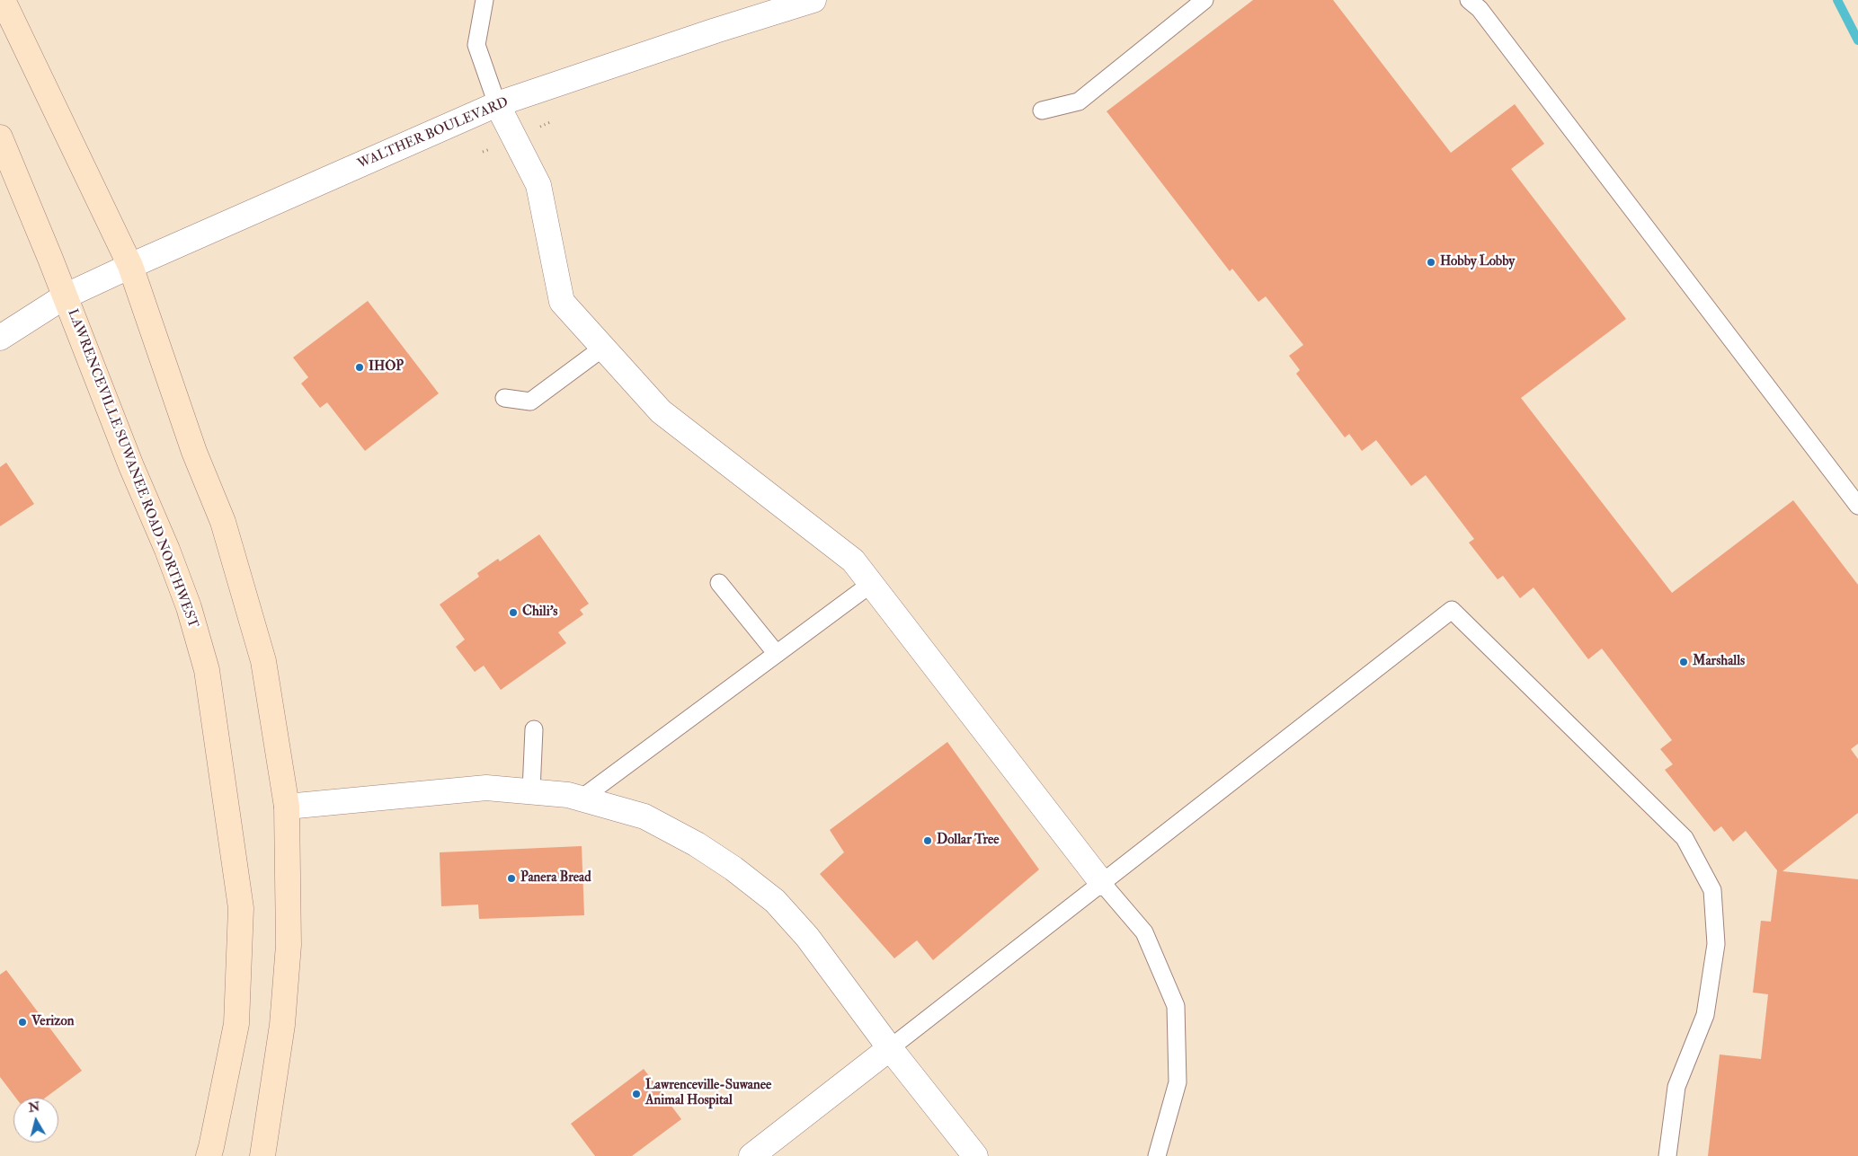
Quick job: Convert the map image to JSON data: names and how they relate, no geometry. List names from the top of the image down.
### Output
{
  "streets": {
    "main road": ["LAWRENCEVILLE SUWANEE ROAD NORTHWEST"],
    "street": ["WALTHER BOULEVARD"]
  },
  "crossings": [
    ["WALTHER BOULEVARD", "LAWRENCEVILLE SUWANEE ROAD NORTHWEST"]
  ],
  "places": [
    "Hobby Lobby",
    "IHOP",
    "Chili's",
    "Marshalls",
    "Dollar Tree",
    "Panera Bread",
    "Verizon",
    "Lawrenceville-Suwanee Animal Hospital"
  ],
  "north": "top"
}
